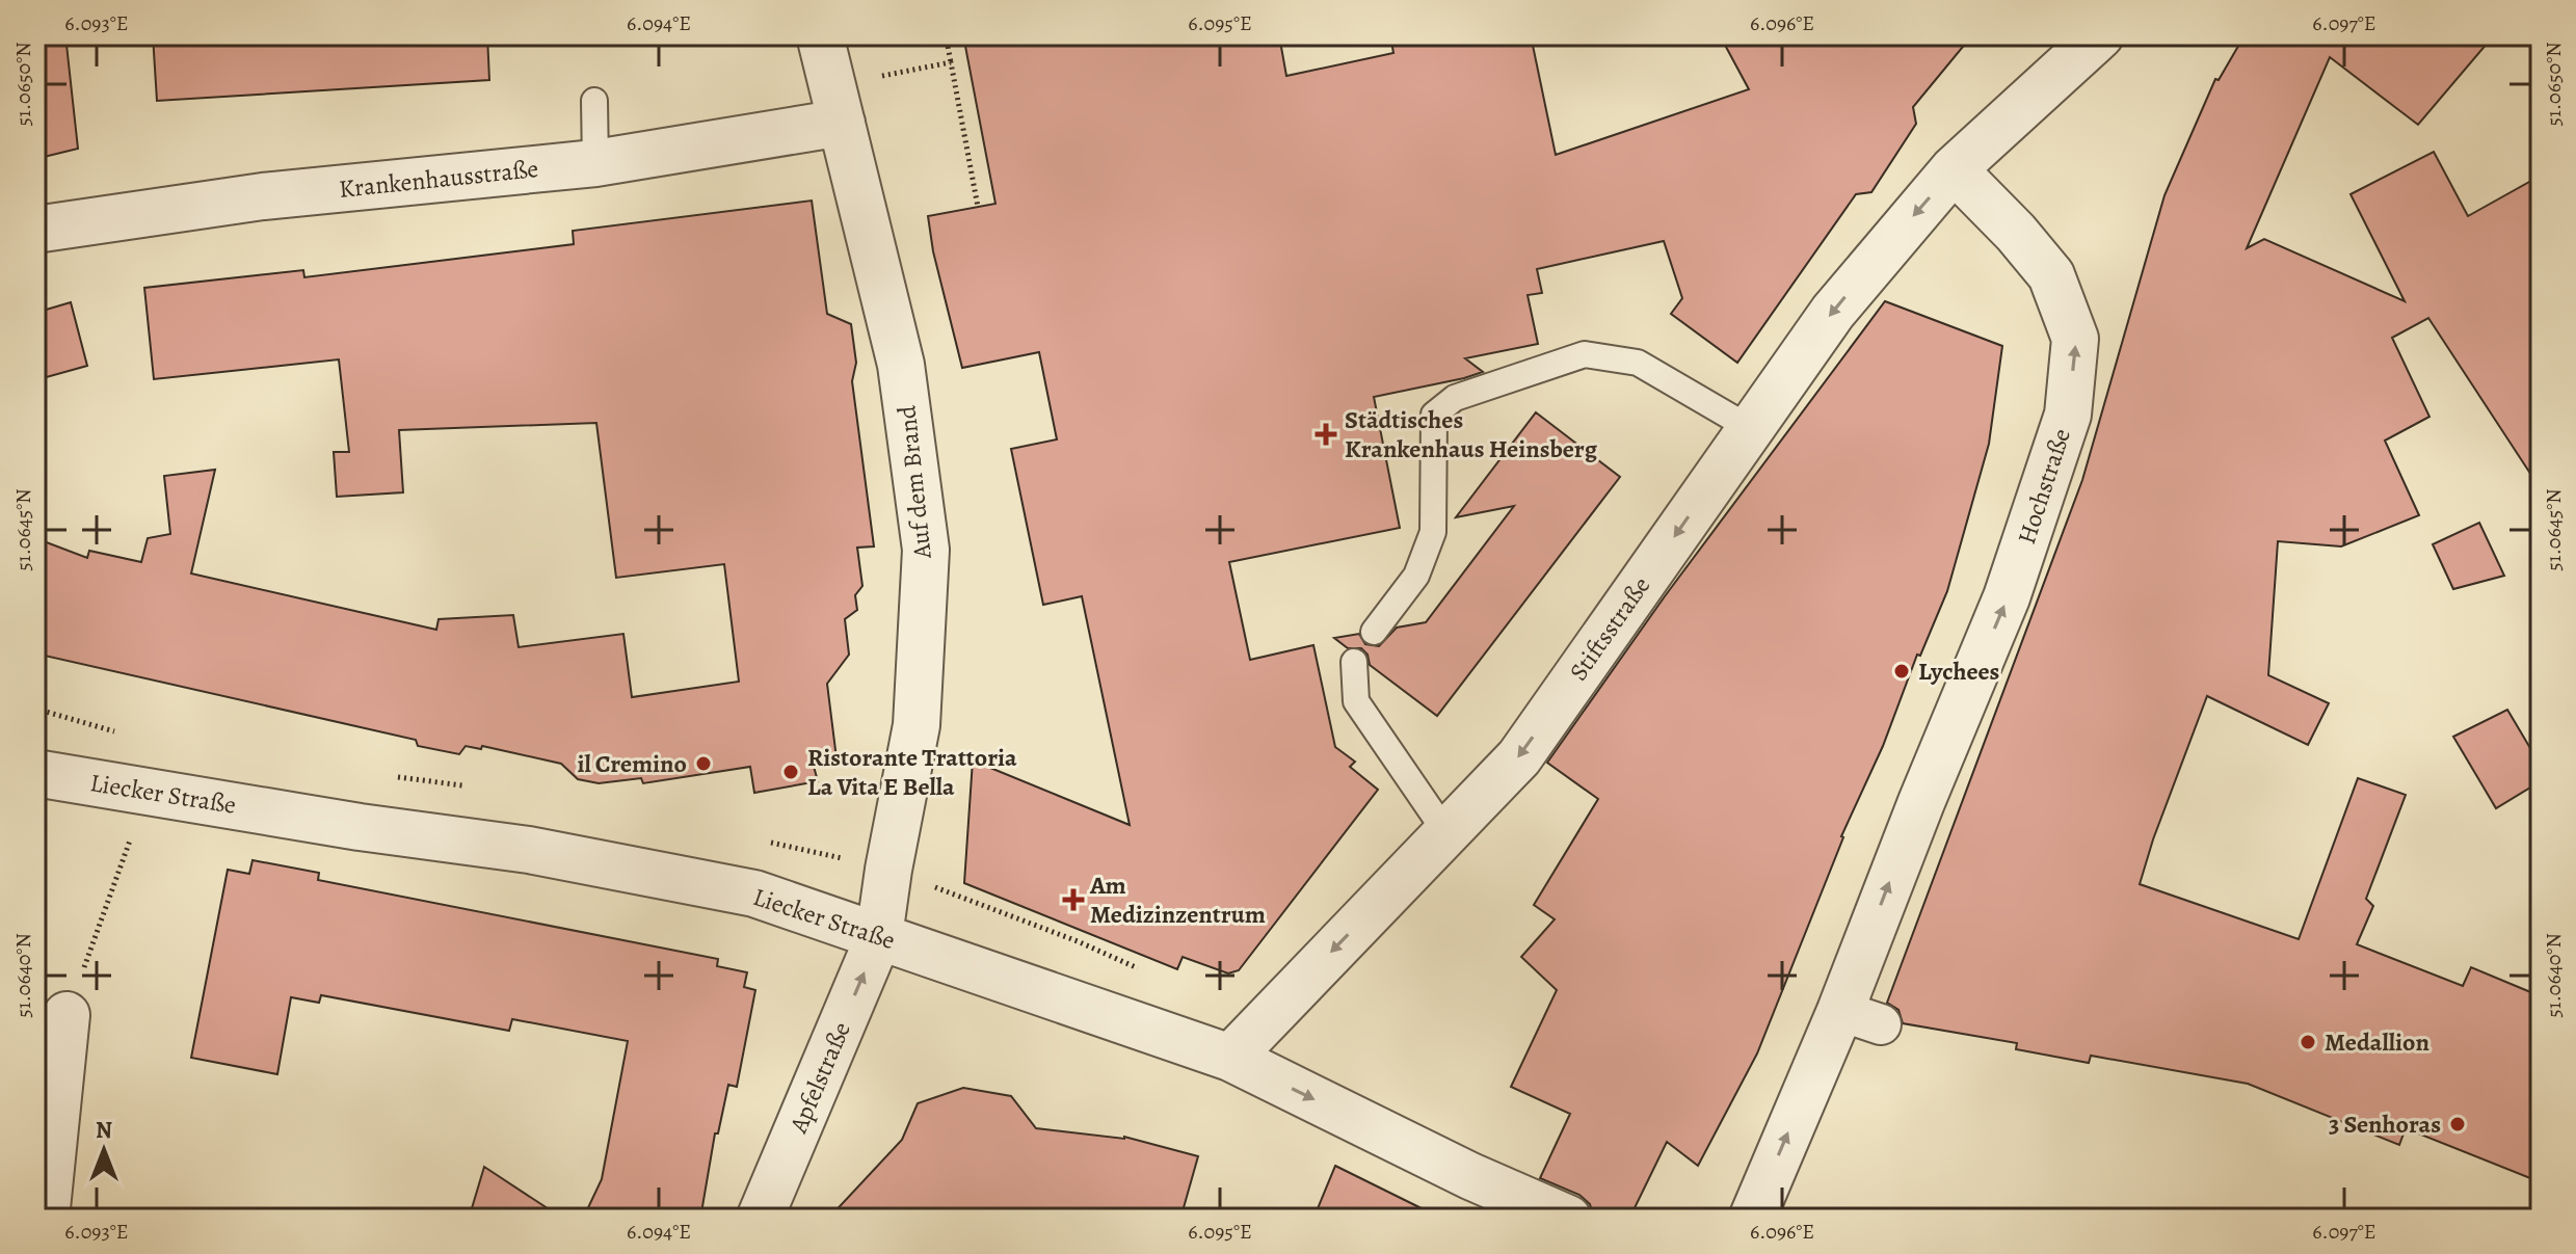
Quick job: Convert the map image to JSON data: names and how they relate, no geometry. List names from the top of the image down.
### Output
{
  "streets": {
    "street": [
      "Krankenhausstraße",
      "Auf dem Brand",
      "Hochstraße",
      "Stiftsstraße",
      "Liecker Straße",
      "Apfelstraße"
    ]
  },
  "crossings": [
    ["Krankenhausstraße", "Auf dem Brand"],
    ["Auf dem Brand", "Liecker Straße"],
    ["Auf dem Brand", "Apfelstraße"],
    ["Hochstraße", "Stiftsstraße"],
    ["Stiftsstraße", "Liecker Straße"],
    ["Liecker Straße", "Apfelstraße"]
  ],
  "one_way": ["Hochstraße", "Stiftsstraße", "Apfelstraße"],
  "places": {
    "health": ["Städtisches Krankenhaus Heinsberg", "Am Medizinzentrum"],
    "other": [
      "Lychees",
      "il Cremino",
      "Ristorante Trattoria La Vita E Bella",
      "Medallion",
      "3 Senhoras"
    ]
  },
  "north": "top",
  "coordinates": [
    "6.093°E",
    "6.094°E",
    "6.095°E",
    "6.096°E",
    "6.097°E",
    "51.0650°N",
    "51.0645°N",
    "51.0640°N"
  ]
}
